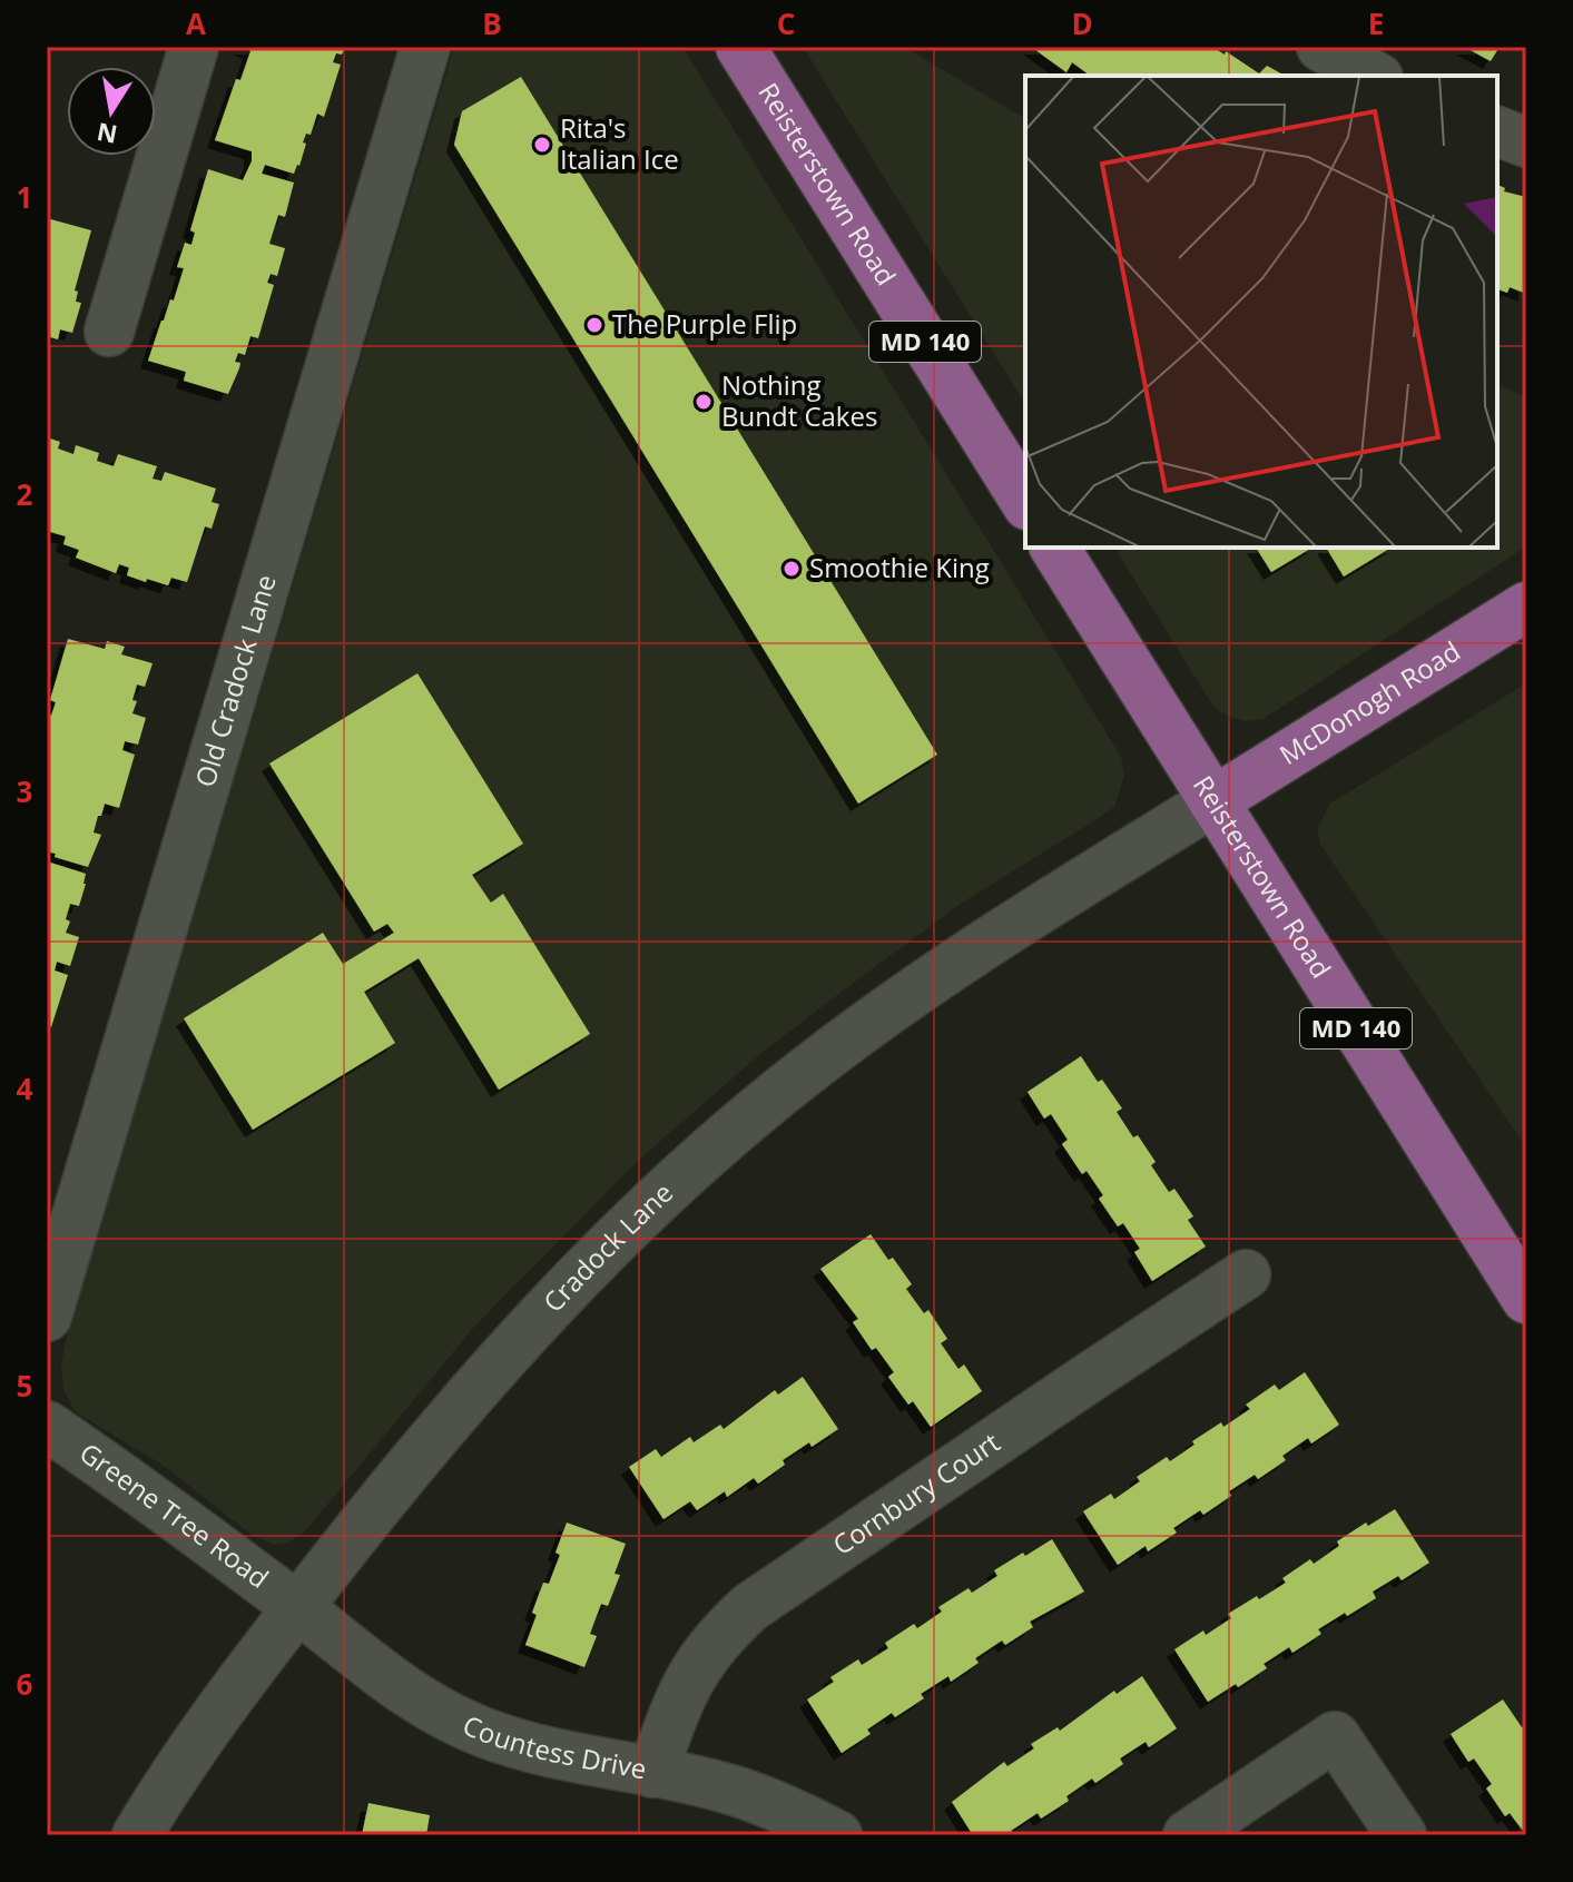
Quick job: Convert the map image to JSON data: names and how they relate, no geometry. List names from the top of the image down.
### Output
{
  "streets": {
    "main road": ["Reisterstown Road", "MD 140", "McDonogh Road"],
    "street": [
      "Old Cradock Lane",
      "Cradock Lane",
      "Cornbury Court",
      "Greene Tree Road",
      "Countess Drive"
    ]
  },
  "crossings": [
    ["Reisterstown Road", "McDonogh Road"],
    ["Reisterstown Road", "Cradock Lane"],
    ["McDonogh Road", "Cradock Lane"],
    ["Cradock Lane", "Greene Tree Road"],
    ["Cradock Lane", "Countess Drive"],
    ["Cornbury Court", "Countess Drive"],
    ["Greene Tree Road", "Countess Drive"]
  ],
  "places": [
    "Rita's Italian Ice",
    "The Purple Flip",
    "Nothing Bundt Cakes",
    "Smoothie King"
  ],
  "north": "bottom",
  "grid": {
    "columns": [
      "A",
      "B",
      "C",
      "D",
      "E"
    ],
    "rows": [
      "1",
      "2",
      "3",
      "4",
      "5",
      "6"
    ]
  }
}
